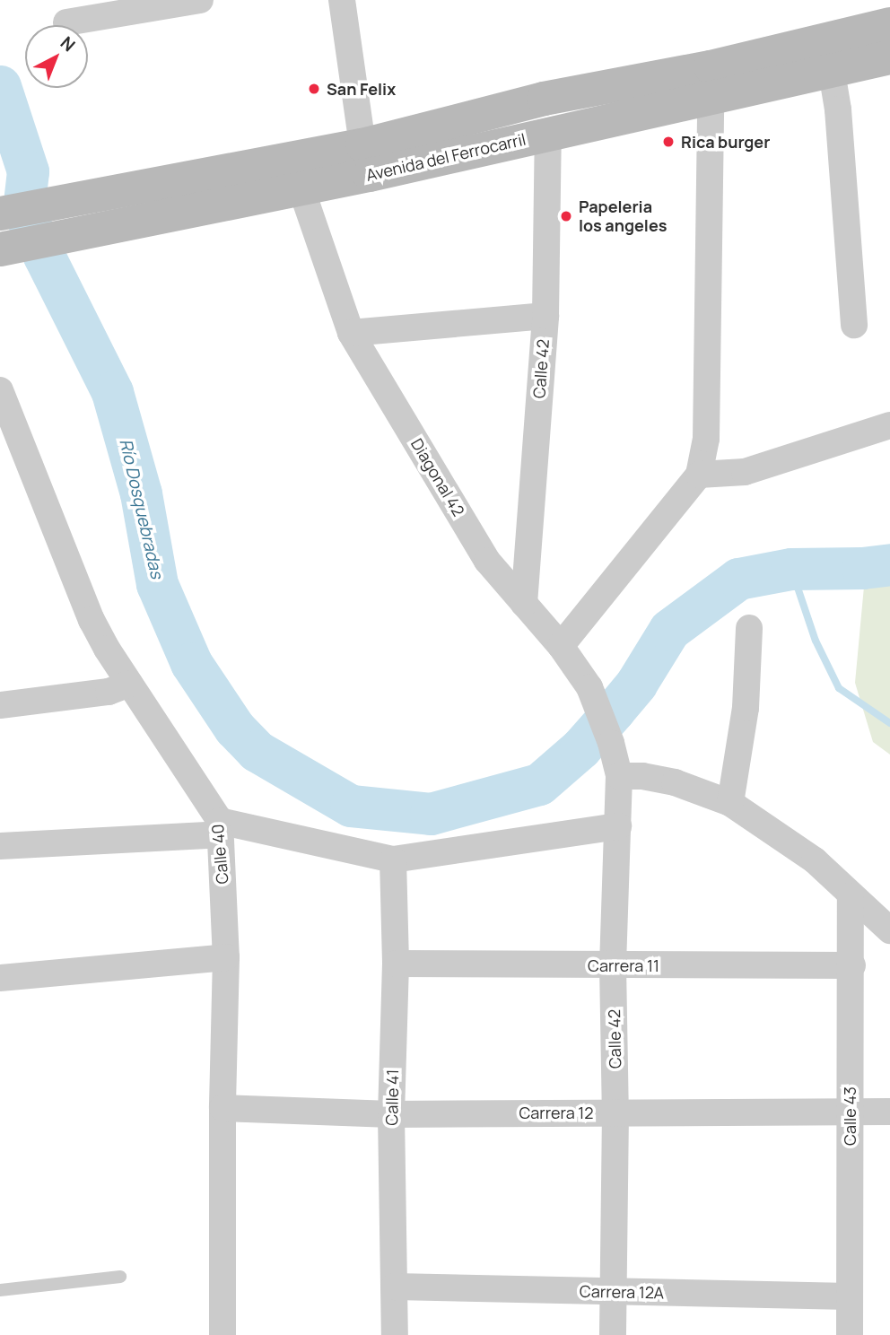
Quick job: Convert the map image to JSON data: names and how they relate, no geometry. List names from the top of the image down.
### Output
{
  "streets": {
    "main road": ["Avenida del Ferrocarril"],
    "street": [
      "Calle 42",
      "Diagonal 42",
      "Calle 40",
      "Carrera 11",
      "Calle 41",
      "Carrera 12",
      "Calle 43",
      "Carrera 12A"
    ]
  },
  "crossings": [
    ["Avenida del Ferrocarril", "Calle 42"],
    ["Avenida del Ferrocarril", "Diagonal 42"],
    ["Calle 42", "Diagonal 42"],
    ["Calle 42", "Carrera 11"],
    ["Calle 42", "Carrera 12"],
    ["Calle 42", "Carrera 12A"],
    ["Calle 40", "Carrera 12"],
    ["Carrera 11", "Calle 41"],
    ["Carrera 11", "Calle 43"],
    ["Calle 41", "Carrera 12"],
    ["Calle 41", "Carrera 12A"],
    ["Carrera 12", "Calle 43"],
    ["Calle 43", "Carrera 12A"]
  ],
  "water": ["Río Dosquebradas"],
  "places": ["San Felix", "Rica burger", "Papeleria los angeles"],
  "north": "top right"
}
